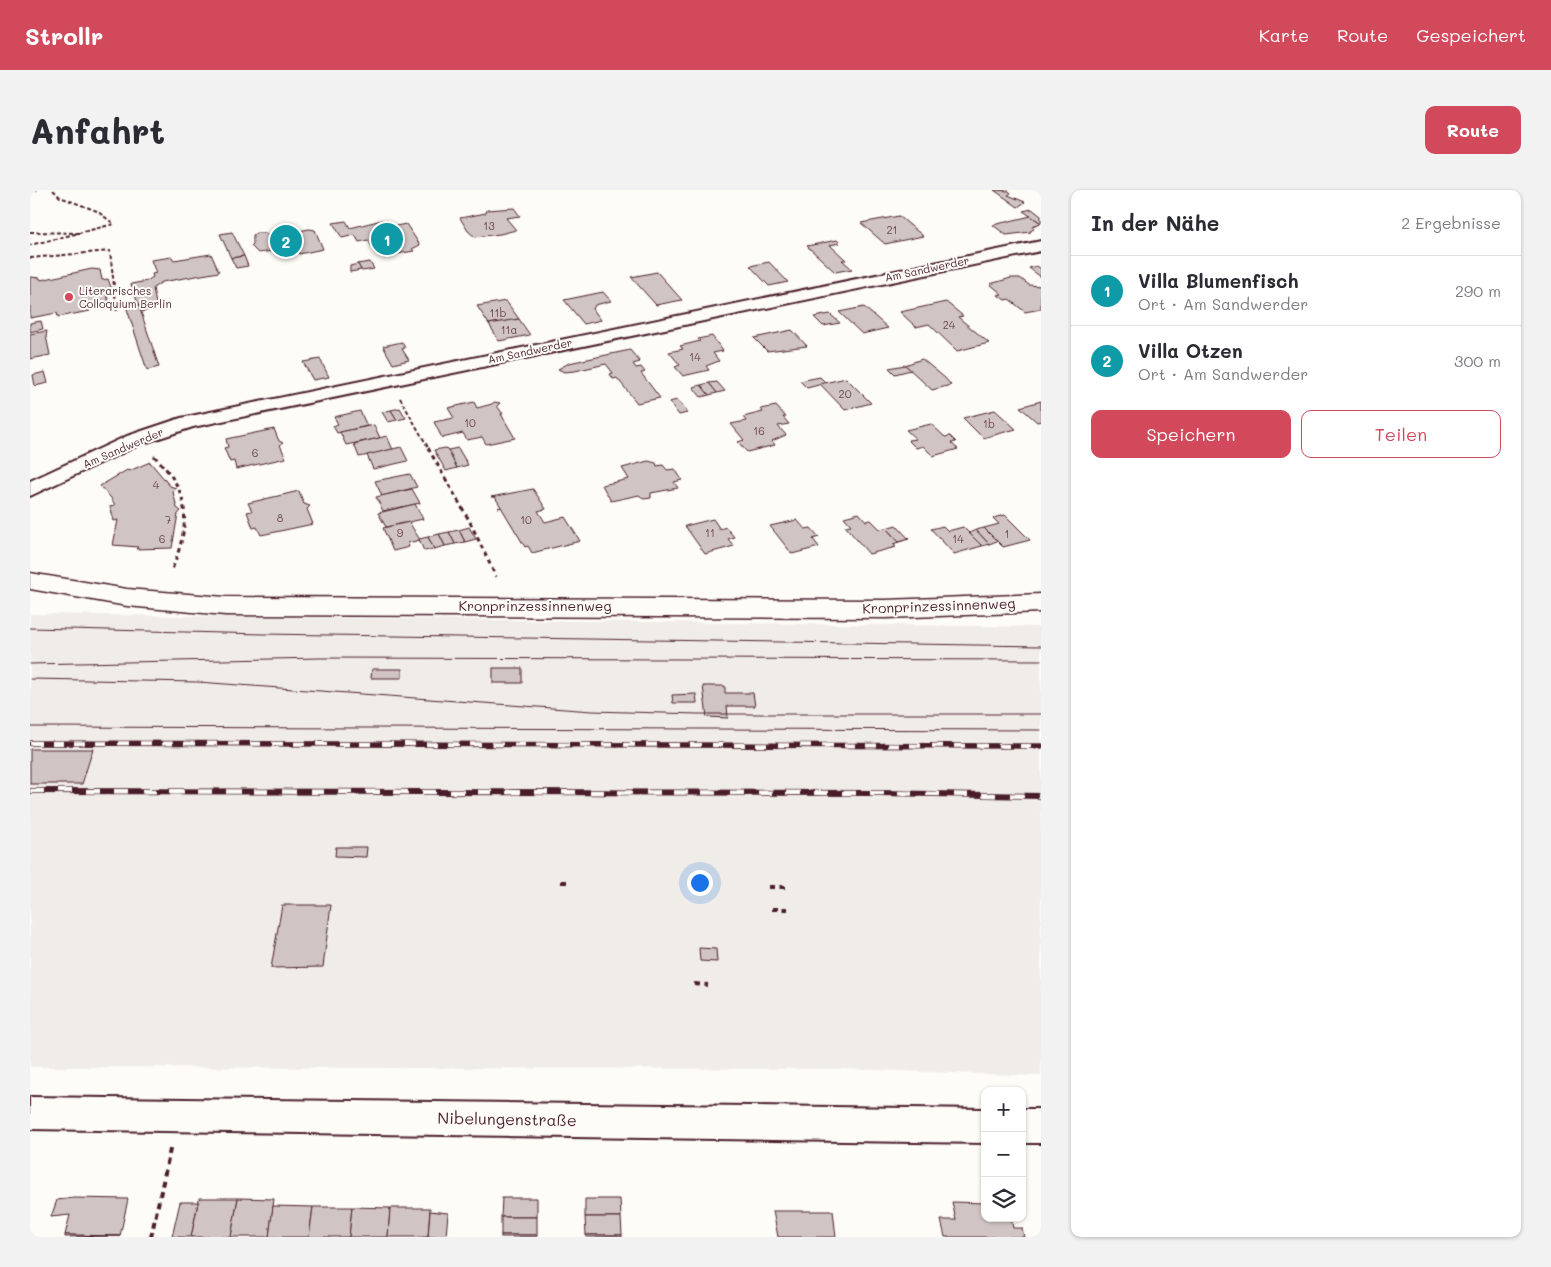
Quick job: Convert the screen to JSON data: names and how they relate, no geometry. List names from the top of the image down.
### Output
{
  "streets": {
    "main road": ["Kronprinzessinnenweg"],
    "street": ["Am Sandwerder", "Nibelungenstraße"]
  },
  "places": ["Literarisches Colloquium Berlin"],
  "house_numbers": [
    "13",
    "21",
    "11b",
    "24",
    "11a",
    "14",
    "20",
    "10",
    "1b",
    "16",
    "6",
    "4",
    "8",
    "7",
    "10",
    "9",
    "11",
    "1",
    "6",
    "14"
  ],
  "page": {
    "header": "Strollr",
    "nav": ["Karte", "Route", "Gespeichert"],
    "buttons": [
      "Route",
      ["Speichern", "Teilen"]
    ],
    "title": "Anfahrt",
    "heading": ["In der Nähe", "2 Ergebnisse"],
    "pins": ["1", "2"],
    "list": [
      {
        "mark": "1",
        "name": "Villa Blumenfisch",
        "note": "Ort · Am Sandwerder",
        "value": "290 m"
      },
      {
        "mark": "2",
        "name": "Villa Otzen",
        "note": "Ort · Am Sandwerder",
        "value": "300 m"
      }
    ],
    "map_buttons": ["+", "−"]
  }
}
